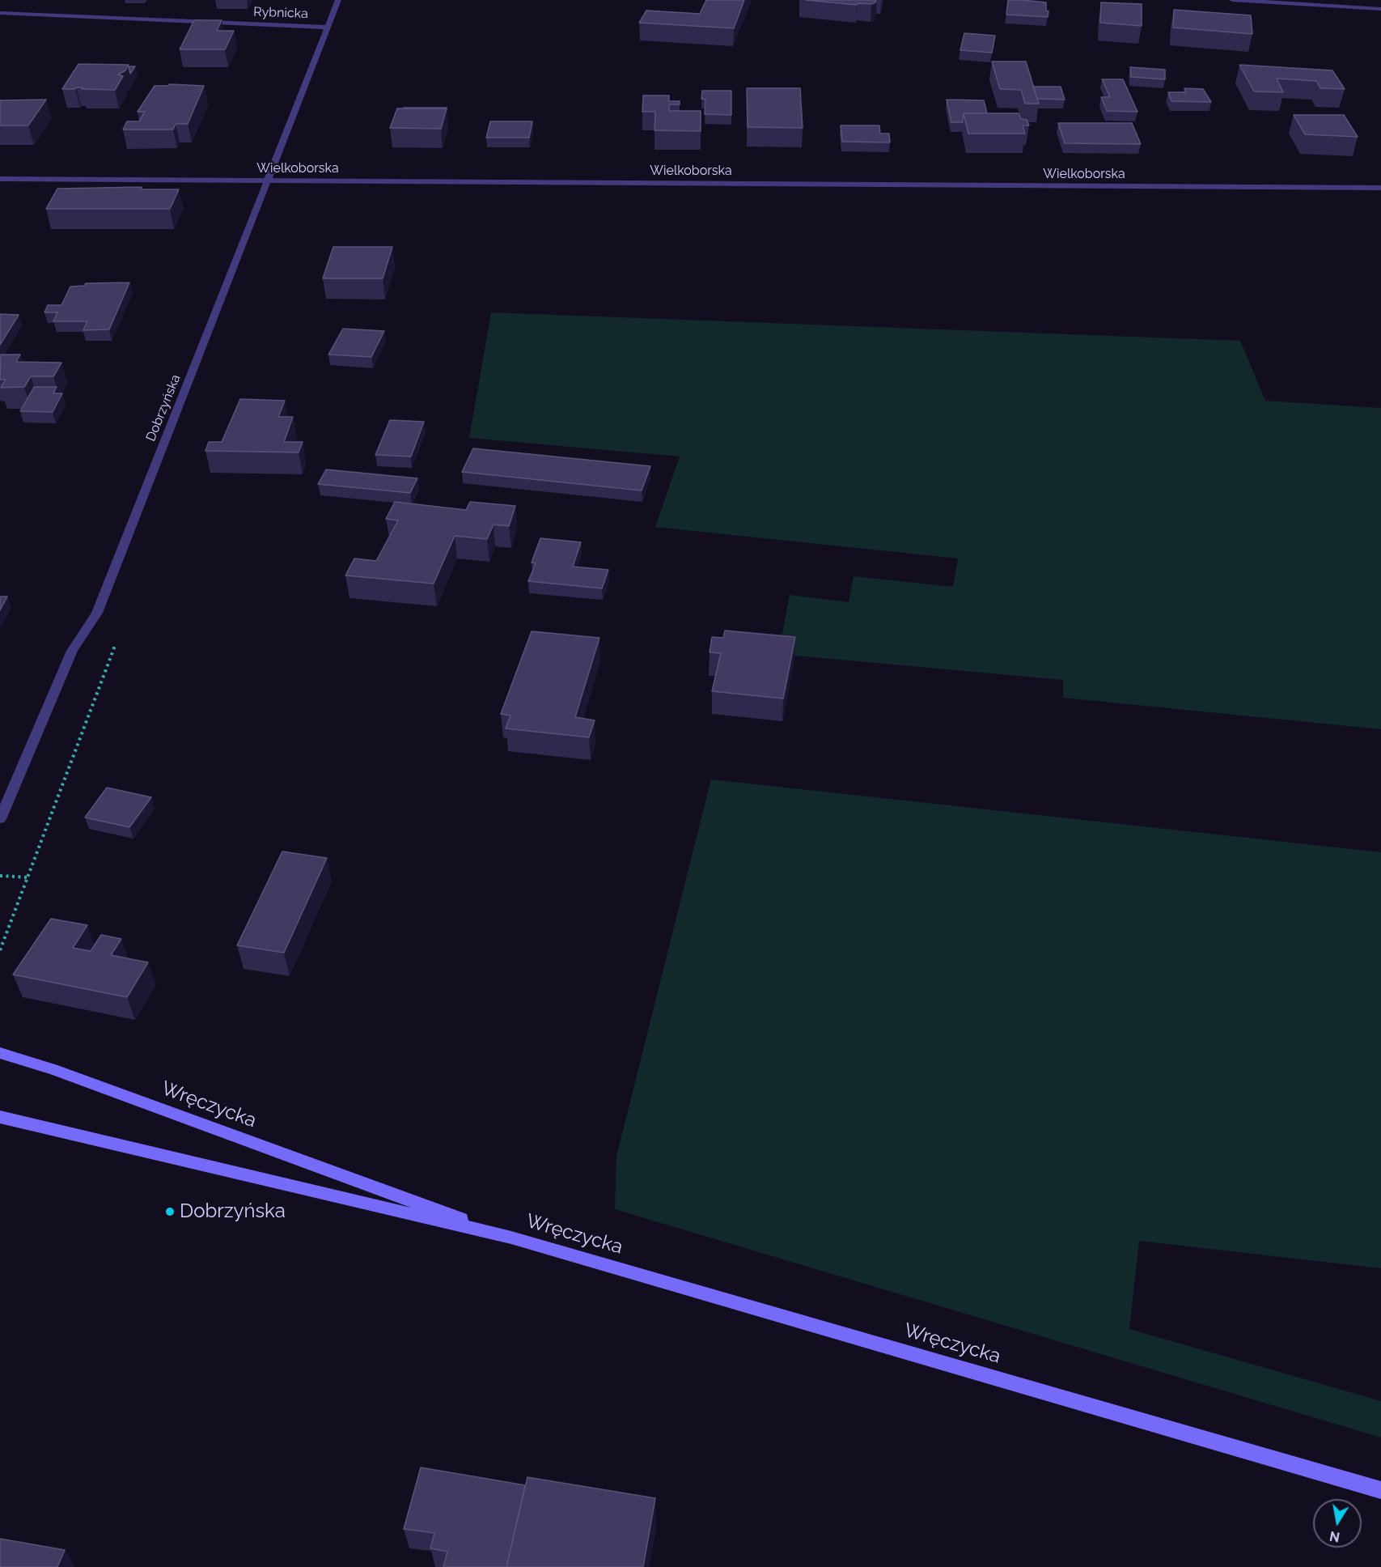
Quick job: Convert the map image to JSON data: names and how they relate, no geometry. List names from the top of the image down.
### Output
{
  "streets": {
    "main road": ["Wręczycka"],
    "street": ["Rybnicka", "Wielkoborska", "Dobrzyńska"]
  },
  "crossings": [
    ["Rybnicka", "Dobrzyńska"],
    ["Wielkoborska", "Dobrzyńska"]
  ],
  "places": ["Dobrzyńska"],
  "north": "bottom"
}
